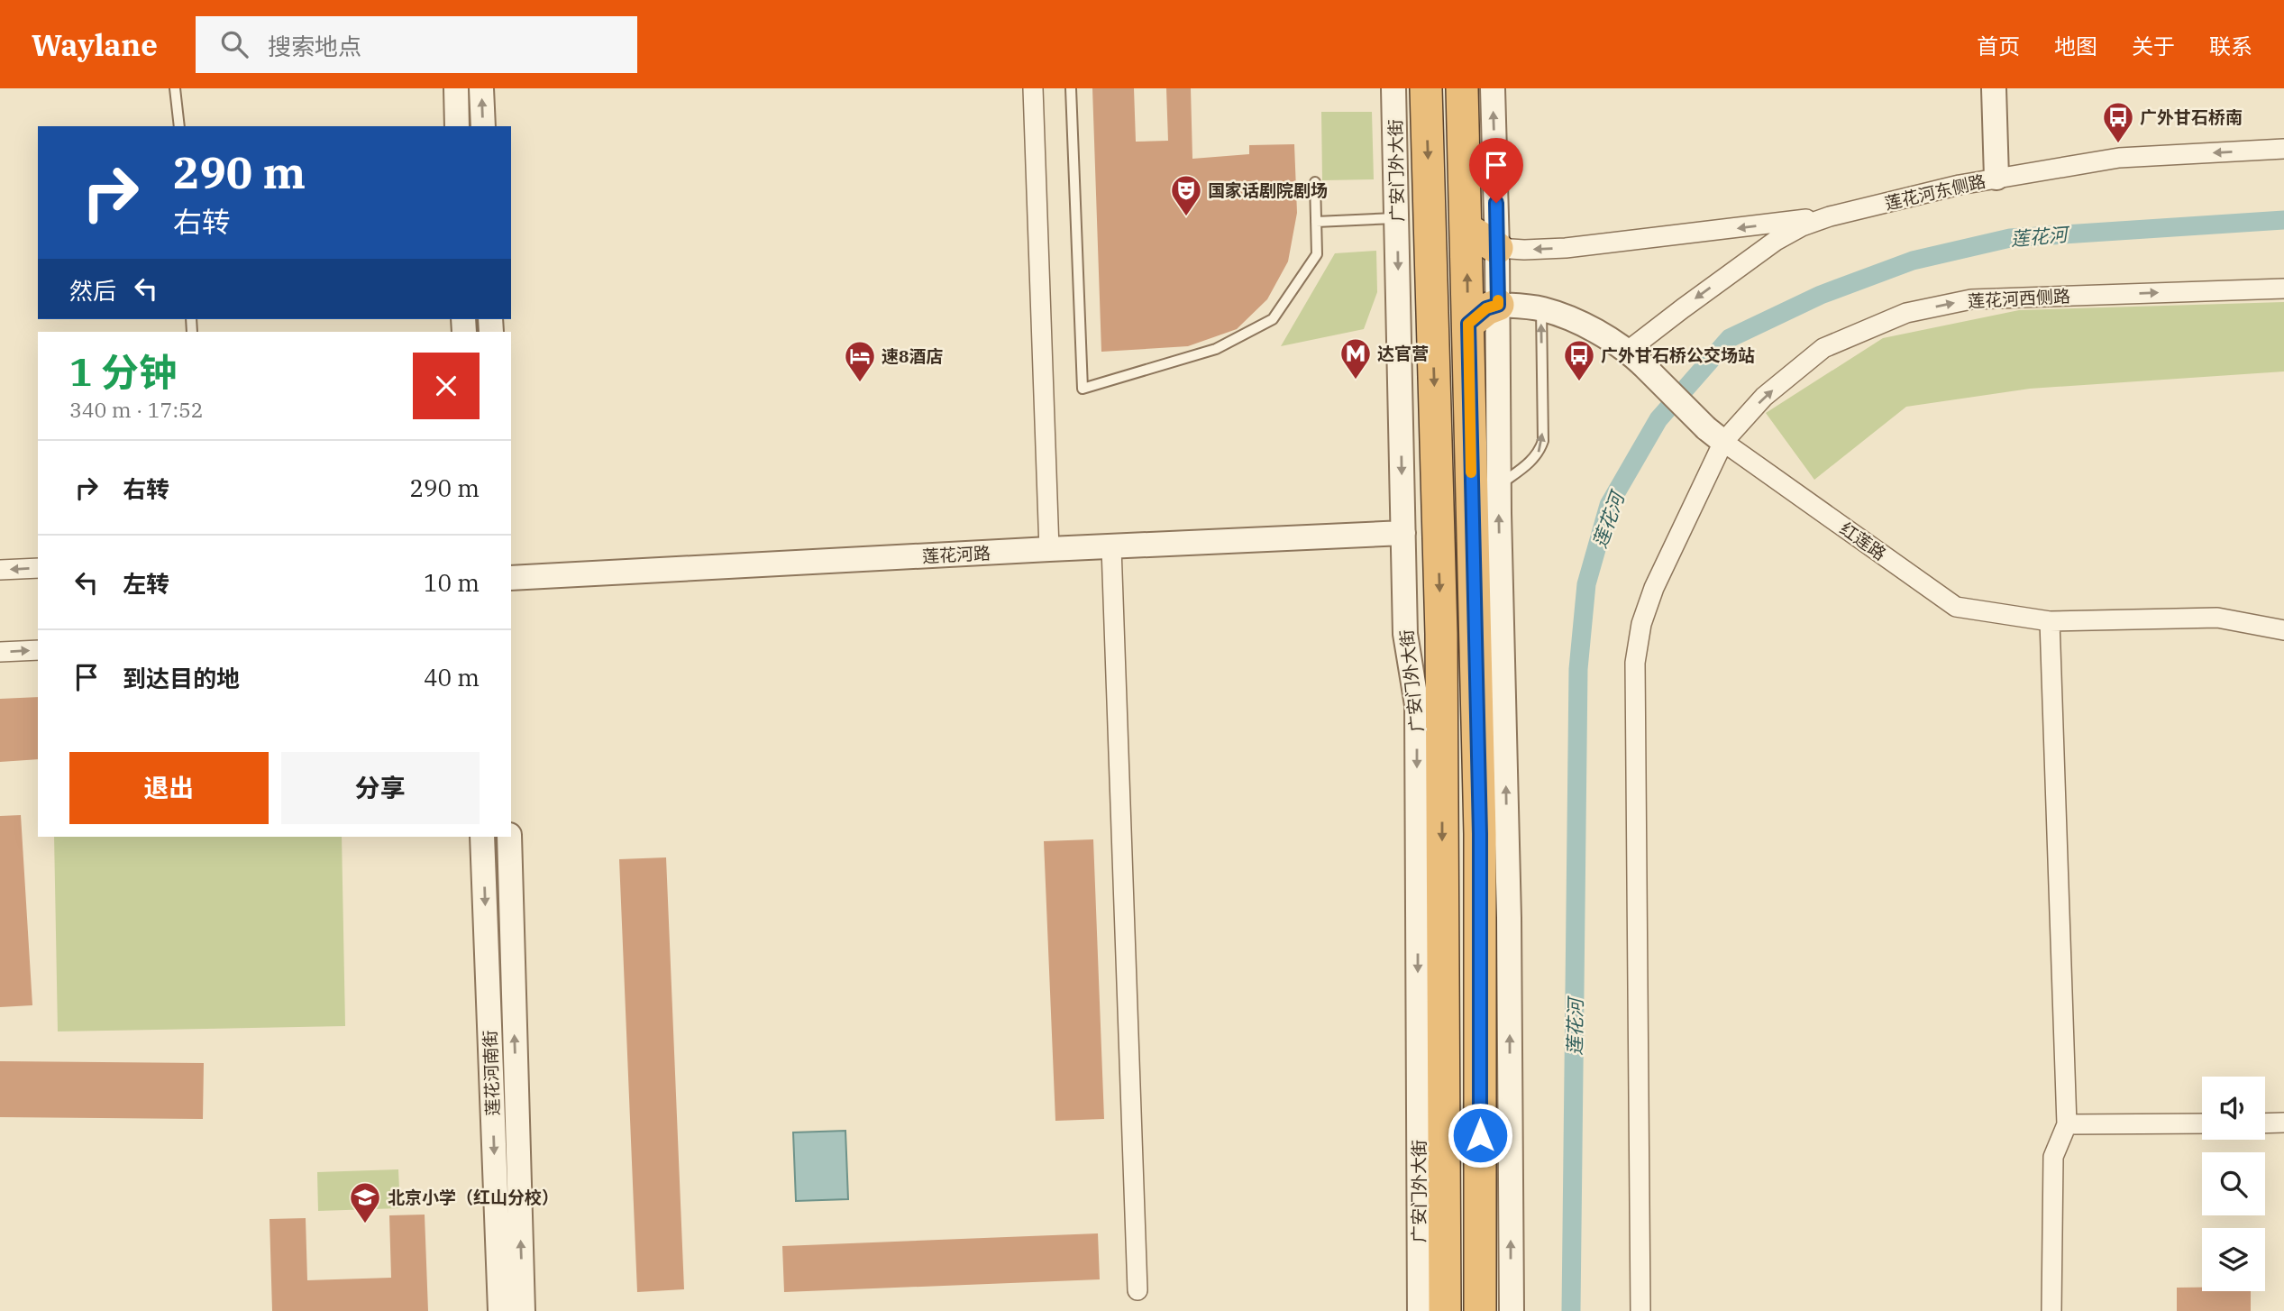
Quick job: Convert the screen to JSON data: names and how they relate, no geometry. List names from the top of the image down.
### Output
{
  "streets": {
    "highway": ["广安门外大街"],
    "street": [
      "莲花河东侧路",
      "莲花河西侧路",
      "红莲路",
      "莲花河路",
      "莲花河南街"
    ]
  },
  "crossings": [
    ["广安门外大街", "莲花河路"],
    ["莲花河东侧路", "红莲路"],
    ["莲花河西侧路", "红莲路"]
  ],
  "one_way": ["莲花河西侧路"],
  "water": ["莲花河"],
  "places": {
    "bus stop": ["广外甘石桥南", "广外甘石桥公交场站"],
    "theatre": ["国家话剧院剧场"],
    "metro station": ["达官营"],
    "hotel": ["速8酒店"],
    "school or university": ["北京小学（红山分校）"]
  },
  "page": {
    "header": "Waylane",
    "search": "搜索地点",
    "nav": [
      "首页",
      "地图",
      "关于",
      "联系"
    ],
    "turn": ["290 m", "右转"],
    "then": "然后",
    "heading": ["1 分钟", "340 m · 17:52"],
    "list": [
      {
        "name": "右转",
        "value": "290 m"
      },
      {
        "name": "左转",
        "value": "10 m"
      },
      {
        "name": "到达目的地",
        "value": "40 m"
      }
    ],
    "buttons": ["退出", "分享"]
  }
}
